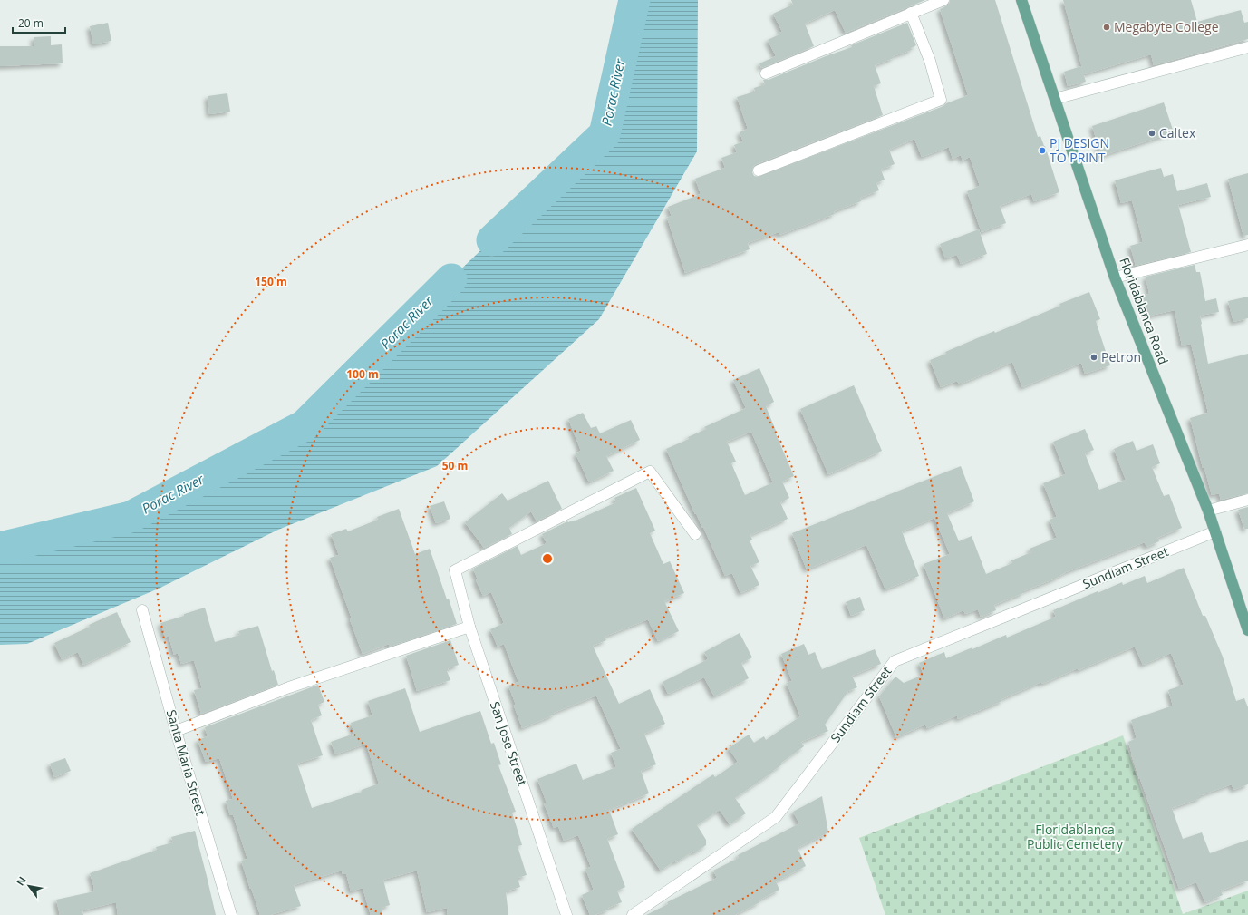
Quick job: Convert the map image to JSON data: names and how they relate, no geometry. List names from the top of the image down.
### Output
{
  "streets": {
    "main road": ["Floridablanca Road"],
    "street": ["Sundiam Street", "San Jose Street", "Santa Maria Street"]
  },
  "crossings": [
    ["Floridablanca Road", "Sundiam Street"]
  ],
  "water": ["Porac River"],
  "parks": ["Floridablanca Public Cemetery"],
  "places": [
    "Megabyte College",
    "Caltex",
    "PJ DESIGN TO PRINT",
    "Petron"
  ],
  "scale_bar": "20 m",
  "north": "top left",
  "rings": ["150 m", "100 m", "50 m"]
}
